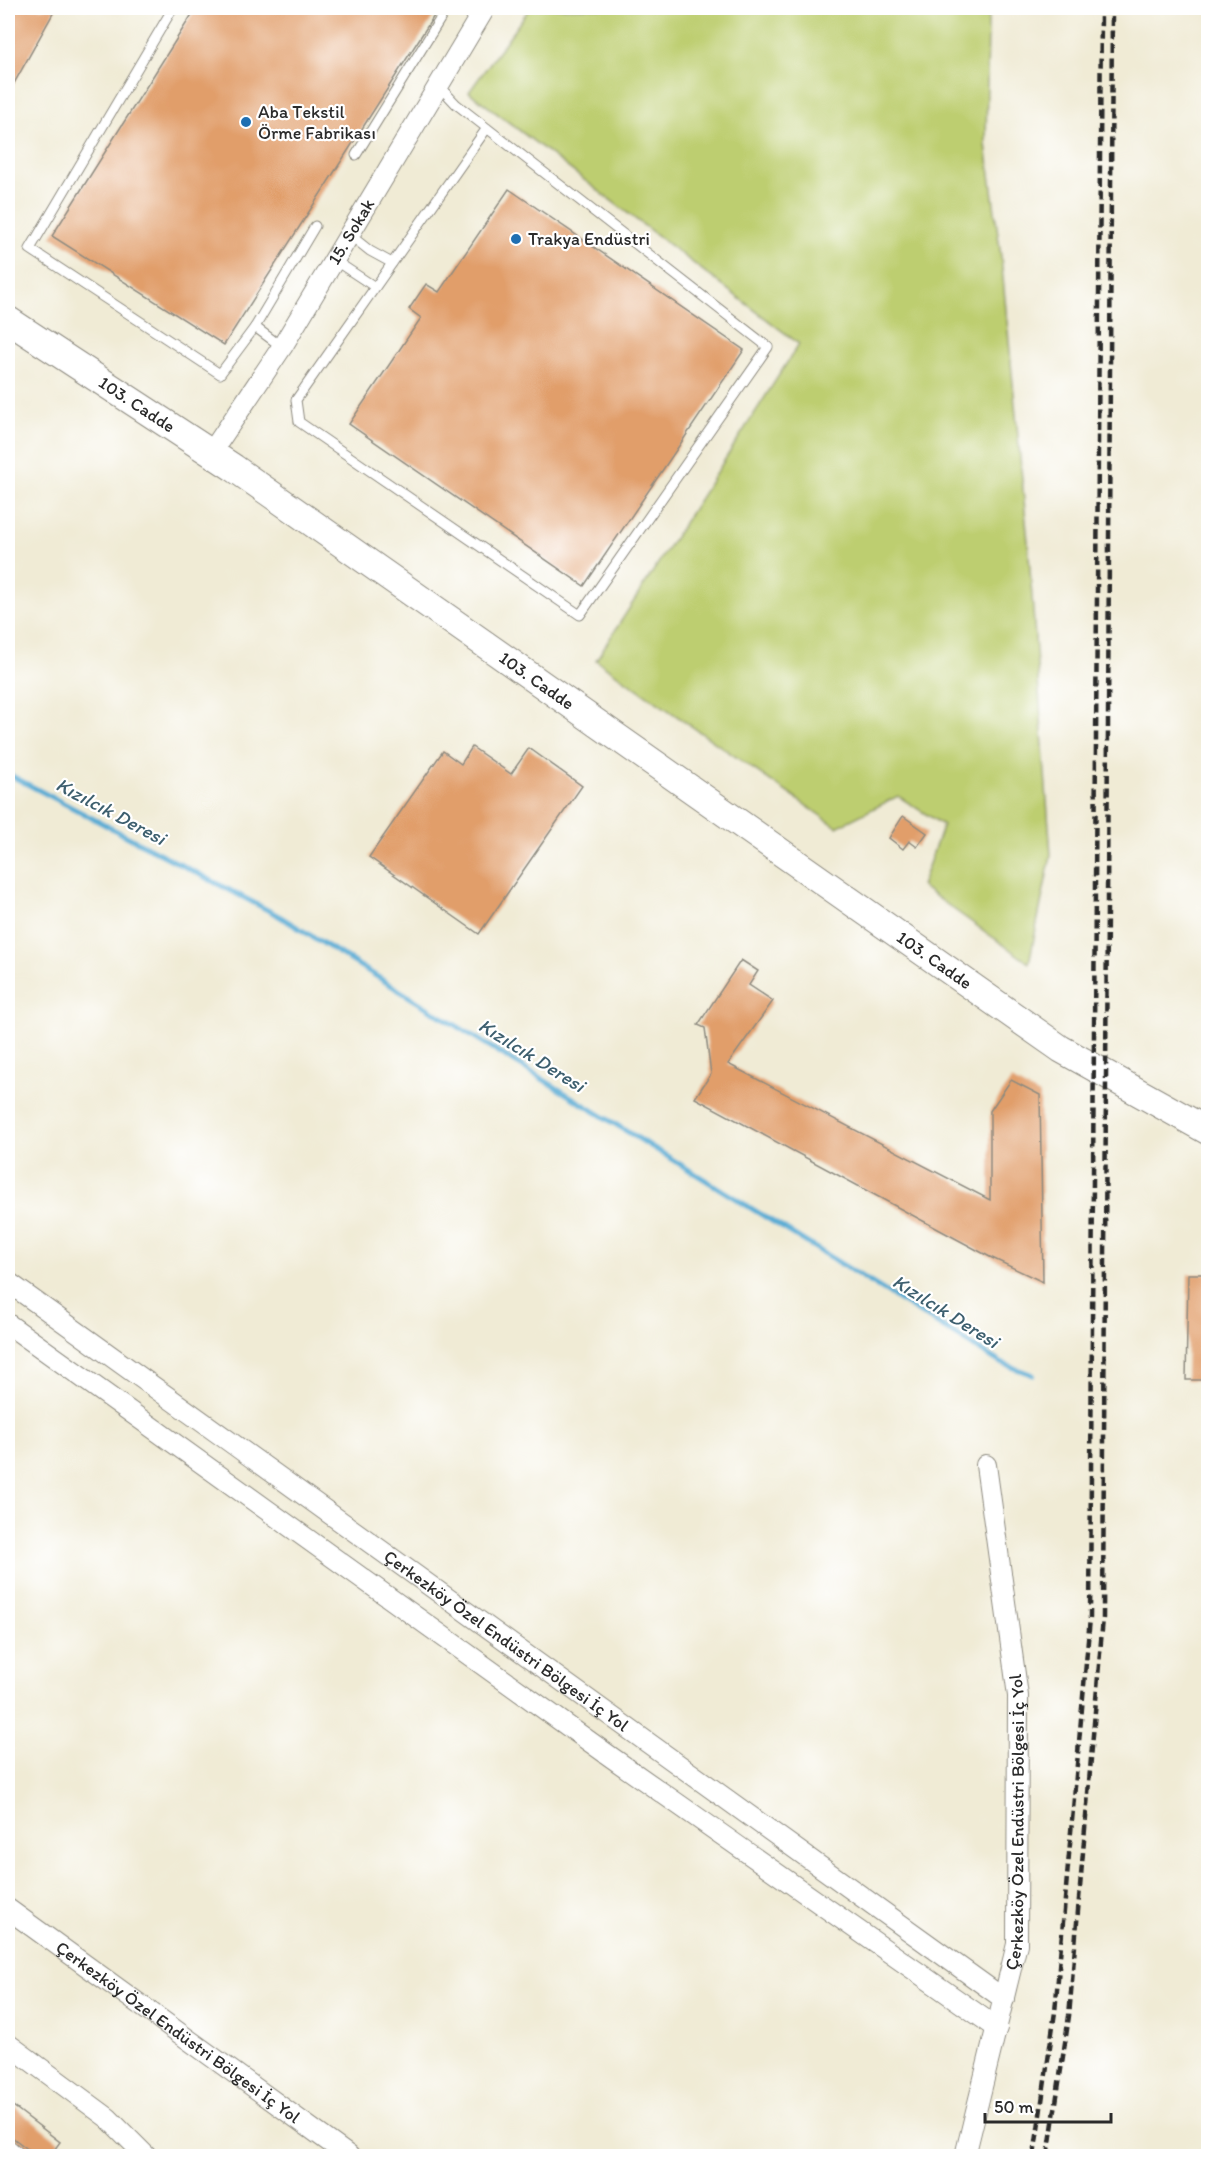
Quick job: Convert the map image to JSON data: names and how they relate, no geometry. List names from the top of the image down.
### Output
{
  "streets": {
    "street": ["15. Sokak", "103. Cadde", "Çerkezköy Özel Endüstri Bölgesi İç Yol"]
  },
  "crossings": [
    ["15. Sokak", "103. Cadde"]
  ],
  "water": ["Kızılcık Deresi"],
  "places": ["Aba Tekstil Örme Fabrikası", "Trakya Endüstri"],
  "scale_bar": "50 m"
}
